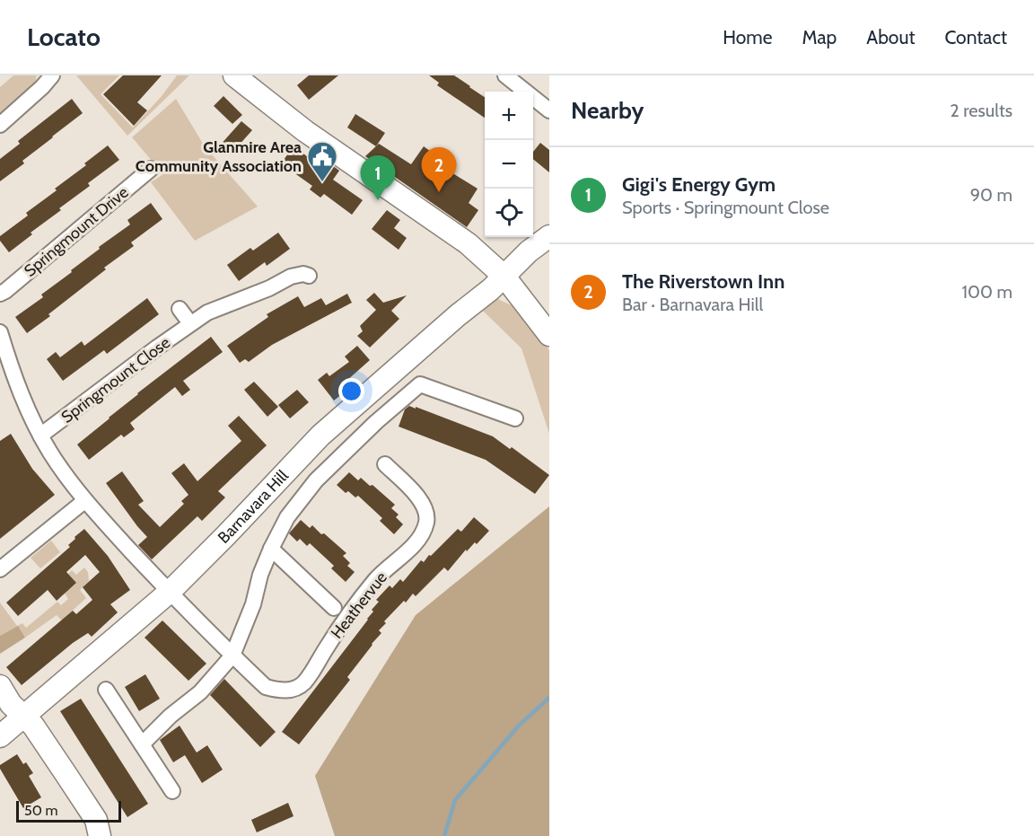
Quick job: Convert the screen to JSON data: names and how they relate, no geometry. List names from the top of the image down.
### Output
{
  "streets": {
    "street": [
      "Springmount Drive",
      "Springmount Close",
      "Barnavara Hill",
      "Heathervue"
    ]
  },
  "crossings": [
    ["Springmount Close", "Heathervue"],
    ["Barnavara Hill", "Heathervue"]
  ],
  "places": {
    "public building": ["Glanmire Area Community Association"]
  },
  "scale_bar": "50 m",
  "page": {
    "header": "Locato",
    "nav": [
      "Home",
      "Map",
      "About",
      "Contact"
    ],
    "heading": ["Nearby", "2 results"],
    "map_buttons": ["+", "−"],
    "list": [
      {
        "mark": "1",
        "name": "Gigi's Energy Gym",
        "note": "Sports · Springmount Close",
        "value": "90 m"
      },
      {
        "mark": "2",
        "name": "The Riverstown Inn",
        "note": "Bar · Barnavara Hill",
        "value": "100 m"
      }
    ],
    "pins": ["2", "1"],
    "scale": "50 m"
  }
}
